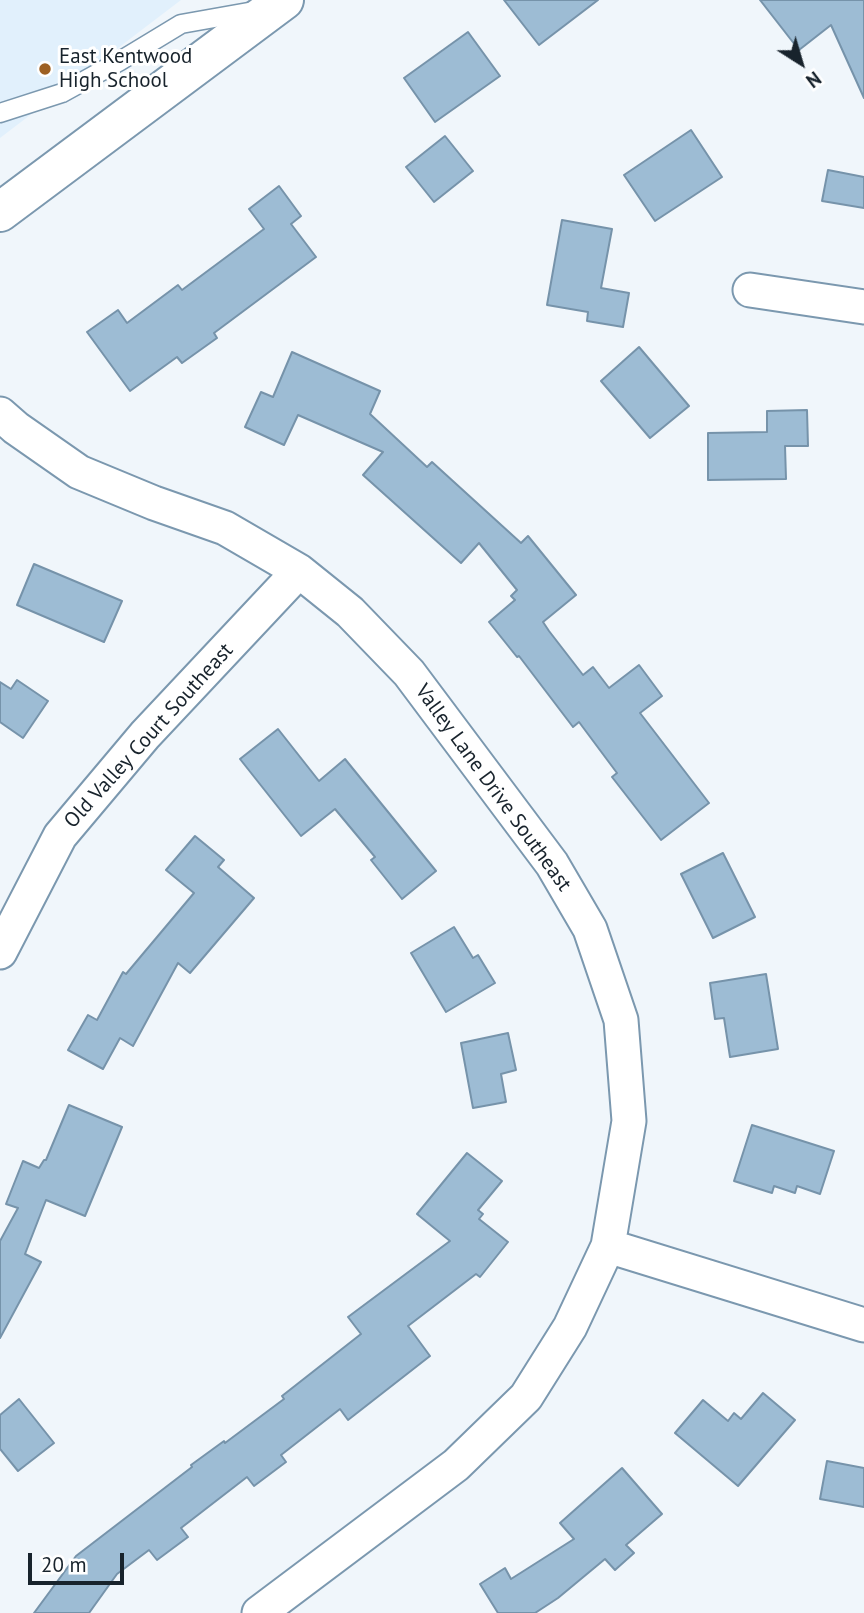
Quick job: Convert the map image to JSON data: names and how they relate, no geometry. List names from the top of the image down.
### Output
{
  "streets": {
    "street": ["Old Valley Court Southeast", "Valley Lane Drive Southeast"]
  },
  "crossings": [
    ["Old Valley Court Southeast", "Valley Lane Drive Southeast"]
  ],
  "places": ["East Kentwood High School"],
  "scale_bar": "20 m",
  "north": "bottom right"
}
